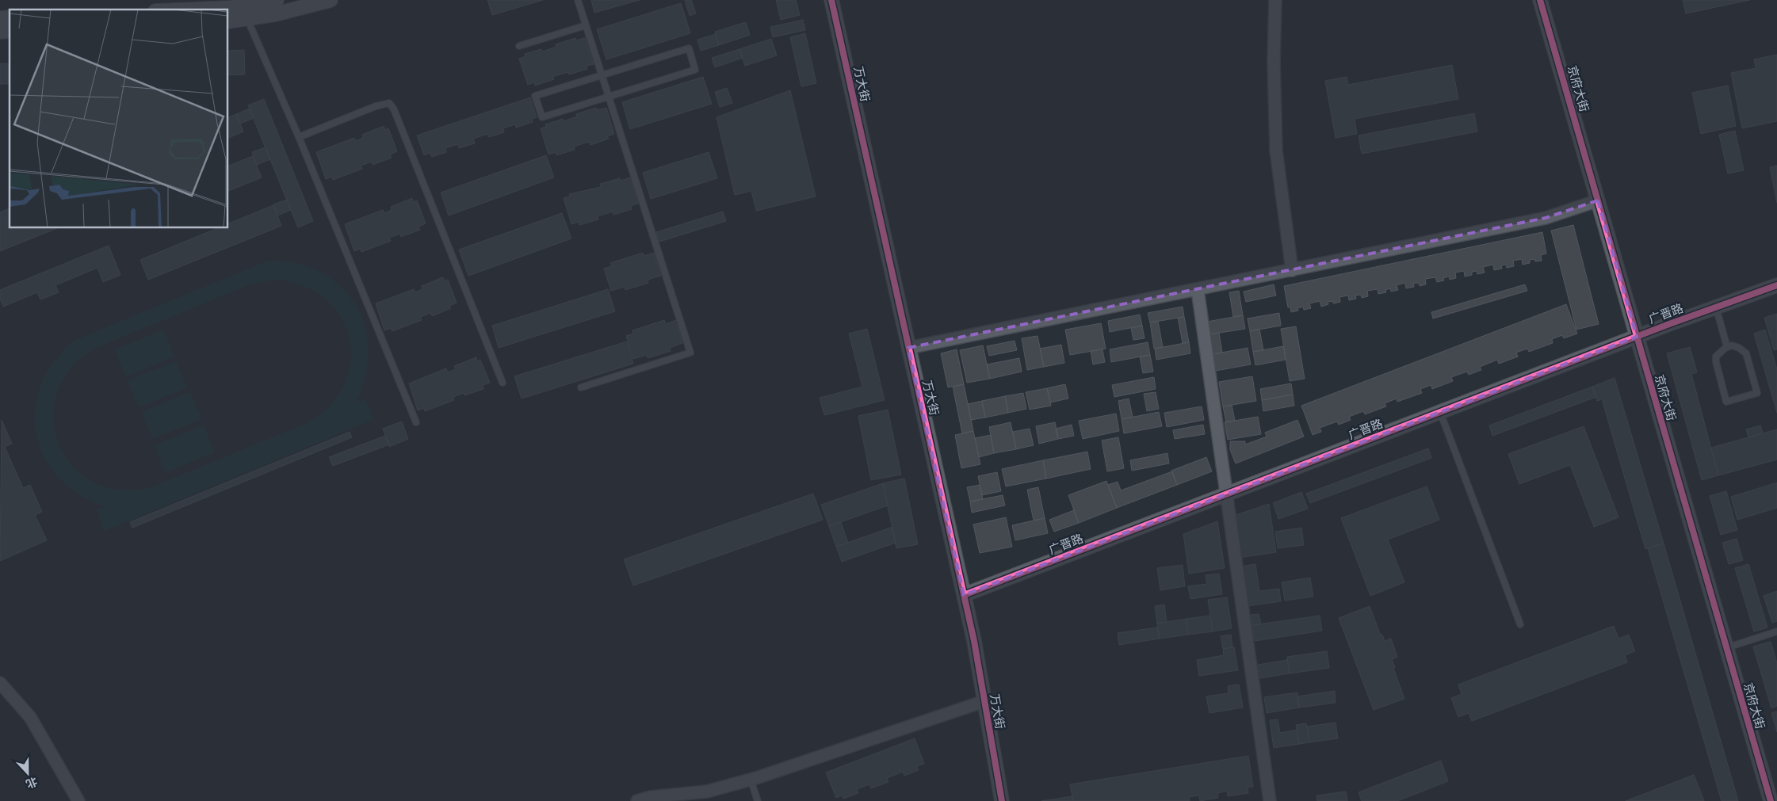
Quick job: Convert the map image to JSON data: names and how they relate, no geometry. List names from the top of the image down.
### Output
{
  "streets": {
    "street": ["万大街", "京府大街", "广晋路"]
  },
  "crossings": [
    ["万大街", "广晋路"],
    ["京府大街", "广晋路"]
  ],
  "north": "bottom"
}
